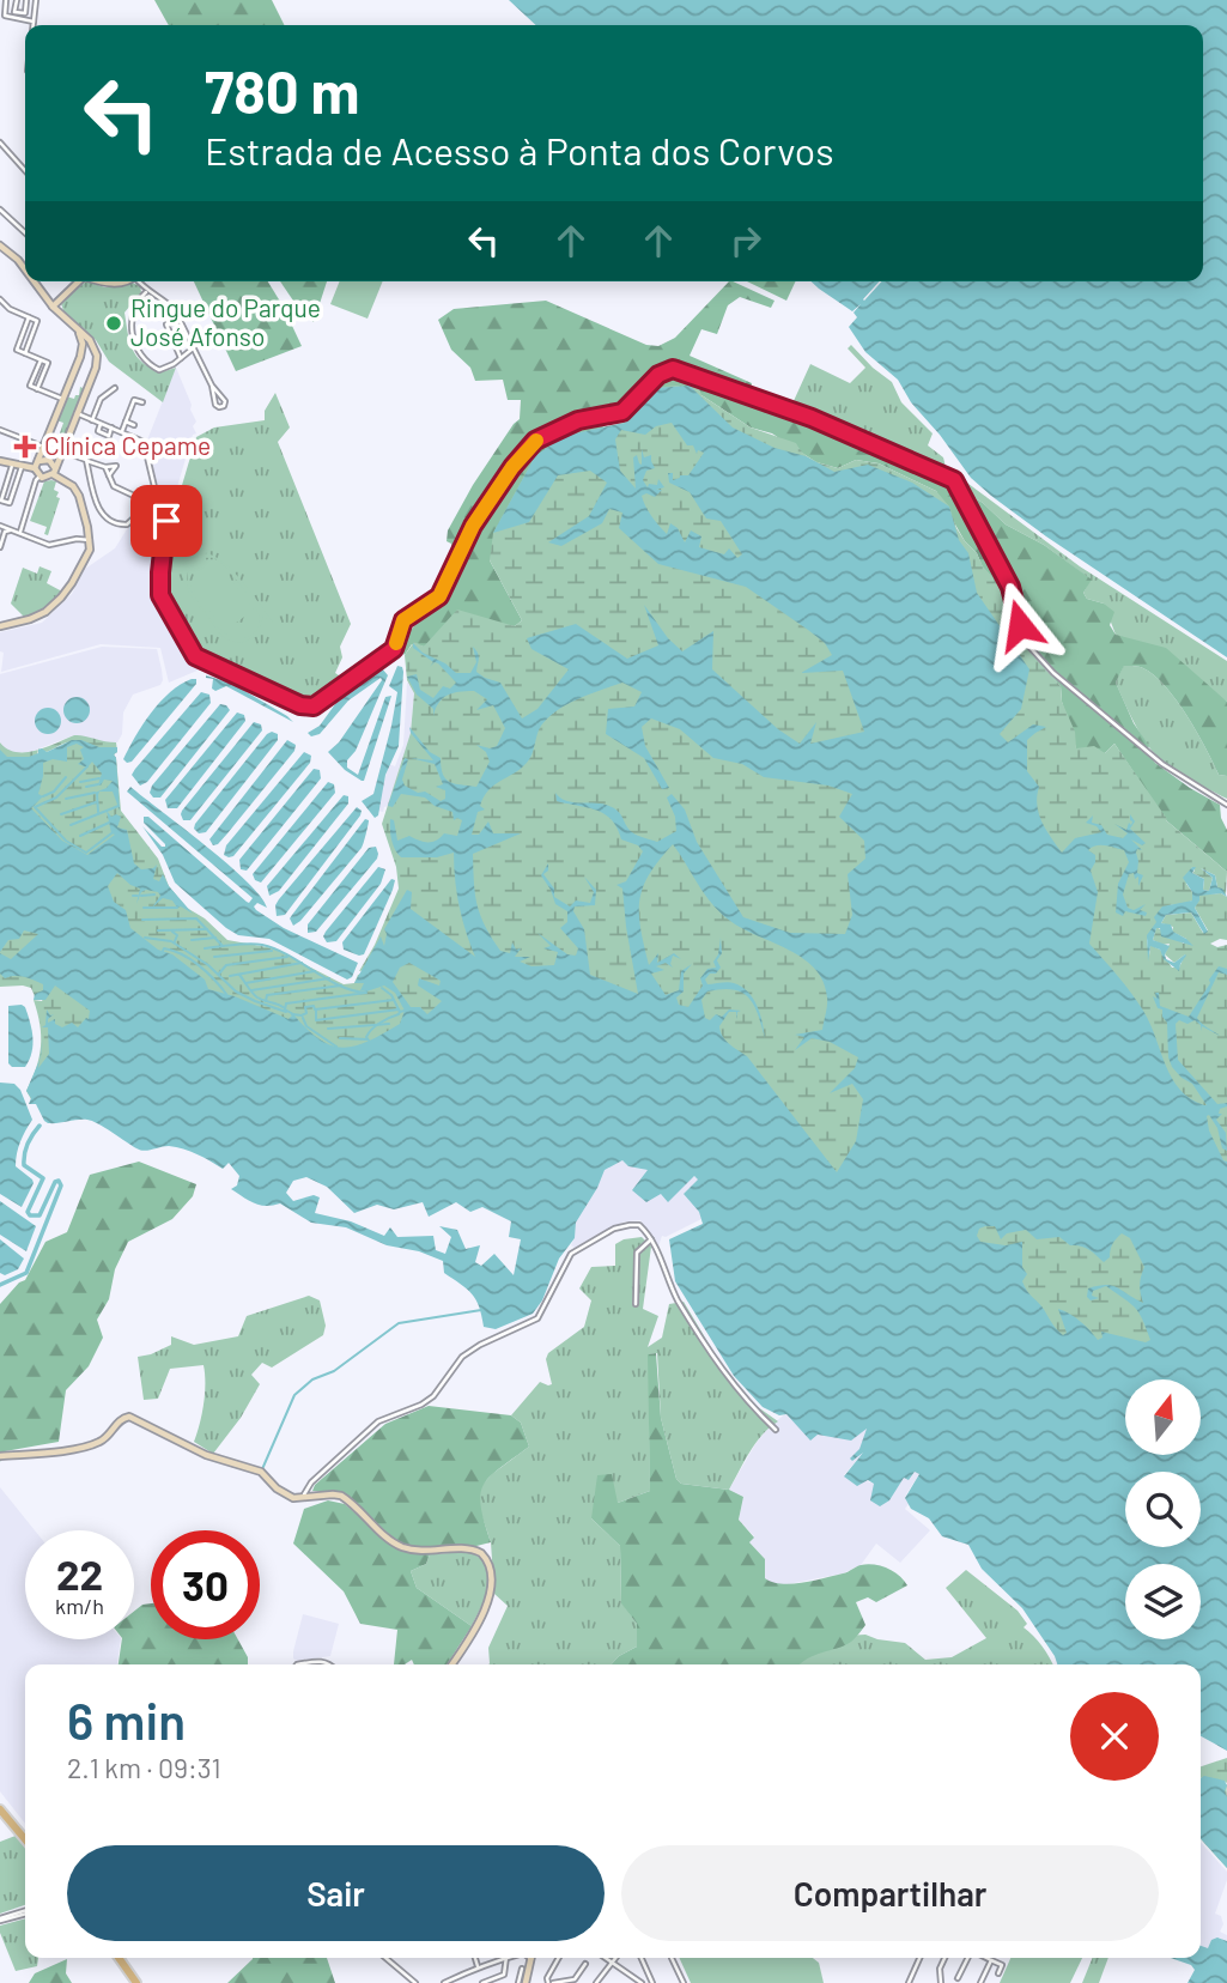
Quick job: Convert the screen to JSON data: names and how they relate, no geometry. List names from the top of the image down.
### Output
{
  "places": {
    "other": ["Ringue do Parque José Afonso"],
    "health": ["Clínica Cepame"]
  },
  "north": "top",
  "page": {
    "turn": ["780 m", "Estrada de Acesso à Ponta dos Corvos"],
    "speed": "22 km/h",
    "limit": "30",
    "heading": ["6 min", "2.1 km · 09:31"],
    "buttons": ["Sair", "Compartilhar"]
  }
}
